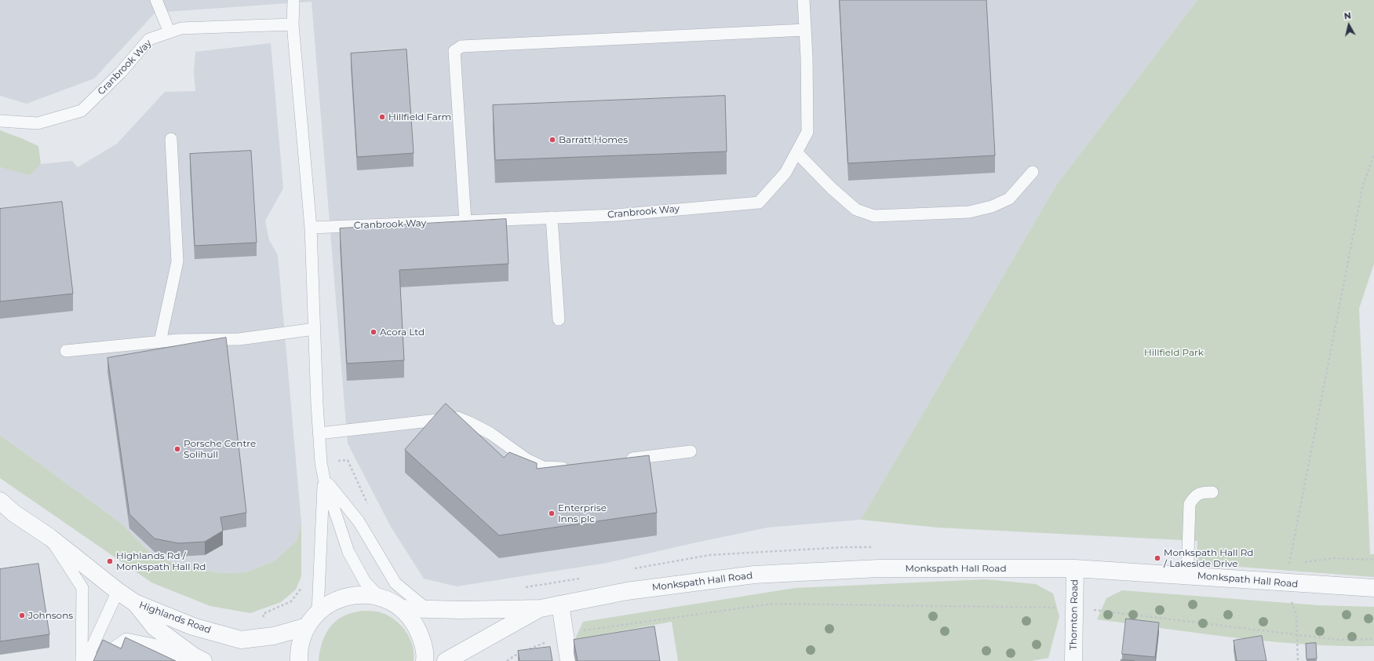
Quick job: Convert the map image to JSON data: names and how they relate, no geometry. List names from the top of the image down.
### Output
{
  "streets": {
    "street": ["Monkspath Hall Road", "Thornton Road", "Highlands Road"],
    "lane": ["Cranbrook Way"]
  },
  "crossings": [
    ["Monkspath Hall Road", "Thornton Road"]
  ],
  "parks": ["Hillfield Park"],
  "places": [
    "Hillfield Farm",
    "Barratt Homes",
    "Acora Ltd",
    "Porsche Centre Solihull",
    "Enterprise Inns plc",
    "Monkspath Hall Rd / Lakeside Drive",
    "Highlands Rd / Monkspath Hall Rd",
    "Johnsons"
  ],
  "north": "top"
}
